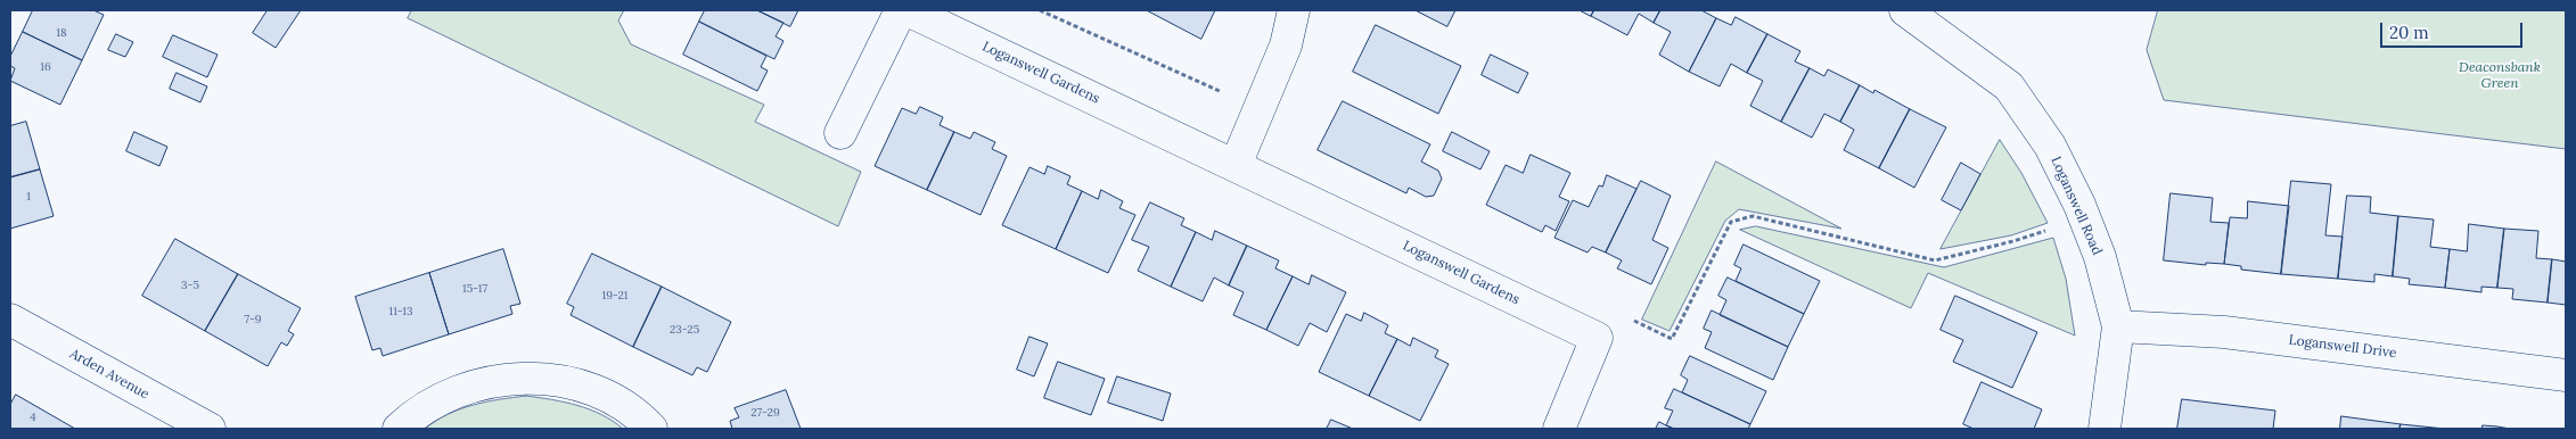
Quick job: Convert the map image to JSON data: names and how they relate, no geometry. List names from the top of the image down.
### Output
{
  "streets": {
    "street": [
      "Loganswell Gardens",
      "Loganswell Road",
      "Loganswell Drive",
      "Arden Avenue"
    ]
  },
  "crossings": [
    ["Loganswell Road", "Loganswell Drive"]
  ],
  "parks": ["Deaconsbank Green"],
  "house_numbers": [
    "18",
    "16",
    "1",
    "3-5",
    "15-17",
    "19-21",
    "11-13",
    "7-9",
    "23-25",
    "27-29",
    "4"
  ],
  "scale_bar": "20 m"
}
